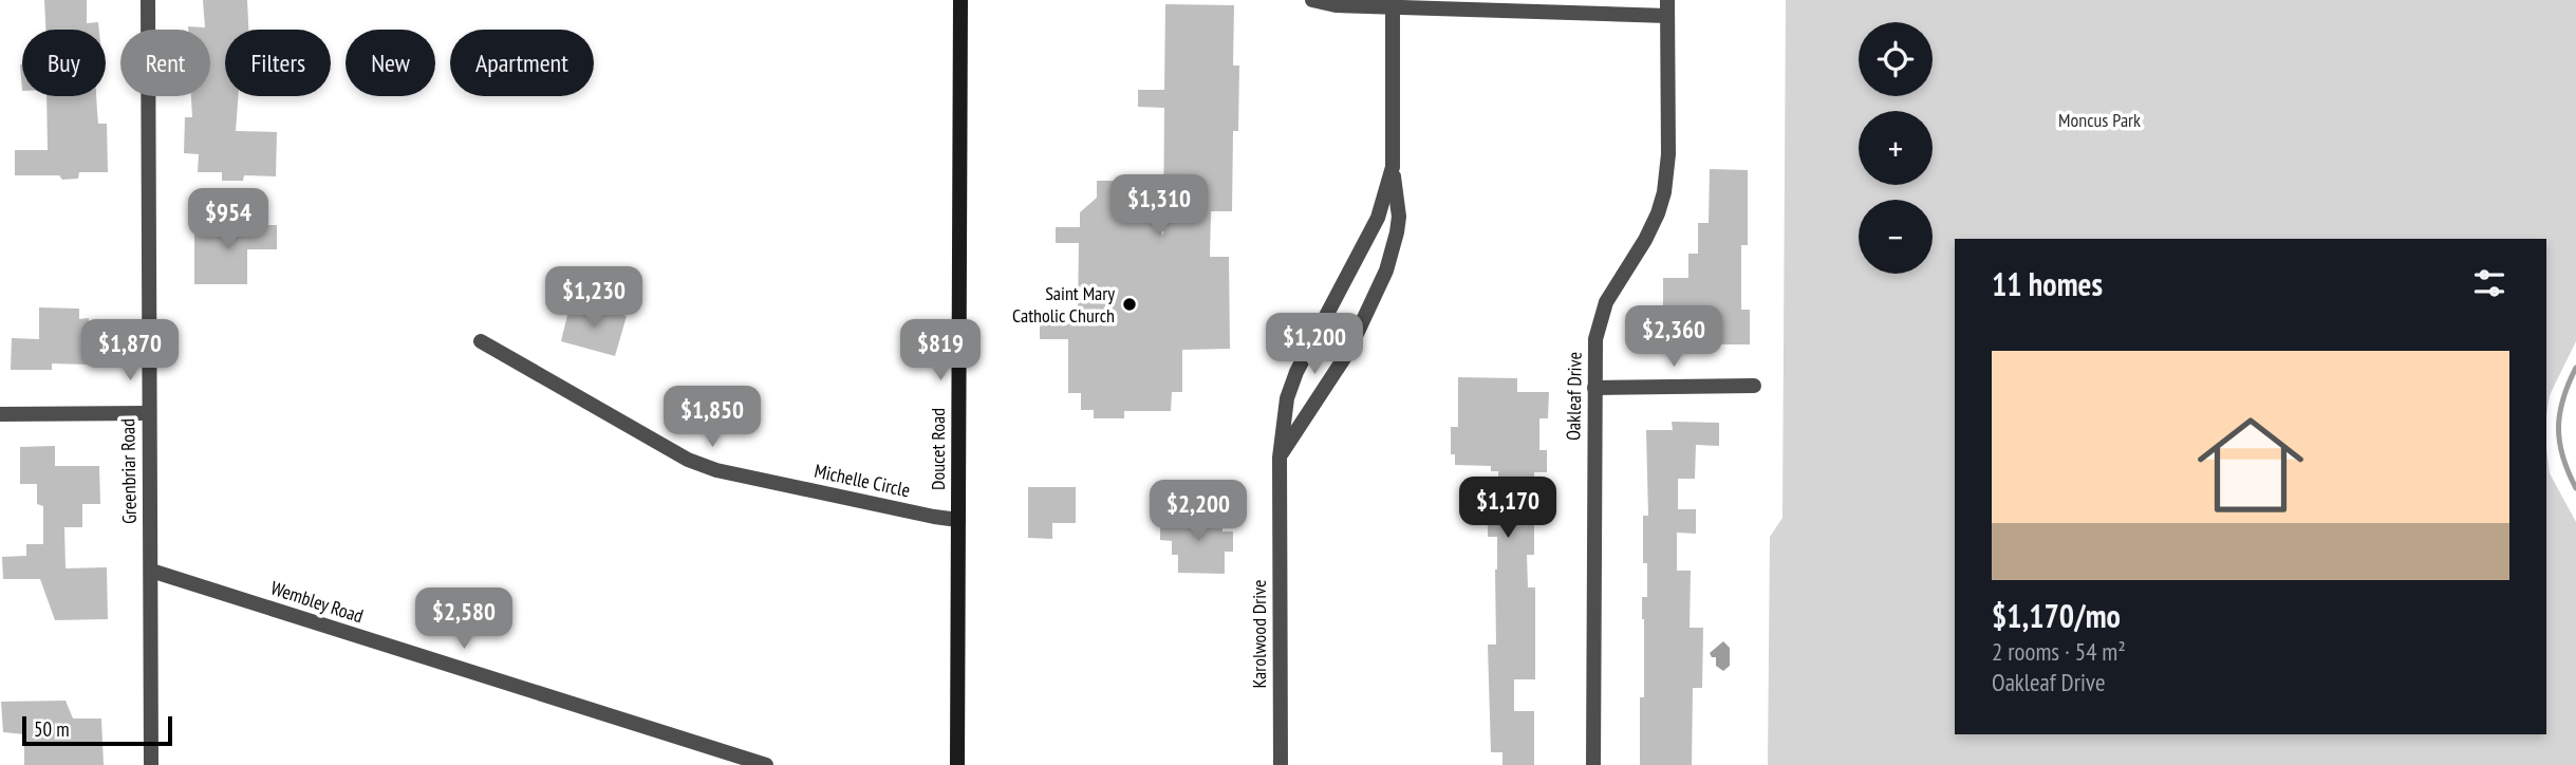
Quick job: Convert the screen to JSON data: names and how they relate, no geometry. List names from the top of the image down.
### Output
{
  "streets": {
    "street": [
      "Oakleaf Drive",
      "Doucet Road",
      "Greenbriar Road",
      "Michelle Circle",
      "Wembley Road",
      "Karolwood Drive"
    ]
  },
  "crossings": [
    ["Doucet Road", "Michelle Circle"],
    ["Greenbriar Road", "Wembley Road"]
  ],
  "parks": ["Moncus Park"],
  "places": ["Saint Mary Catholic Church"],
  "scale_bar": "50 m",
  "page": {
    "map_buttons": ["+", "−"],
    "chip": [
      "Buy",
      "Rent",
      "Filters",
      "New",
      "Apartment"
    ],
    "price": [
      "$1,310",
      "$954",
      "$1,230",
      "$2,360",
      "$1,200",
      "$1,870",
      "$819",
      "$1,850",
      "$1,170",
      "$2,200",
      "$2,580"
    ],
    "heading": "11 homes",
    "list": [
      {
        "name": "$1,170/mo",
        "note": "2 rooms · 54 m² · Oakleaf Drive"
      }
    ],
    "scale": "50 m"
  }
}
